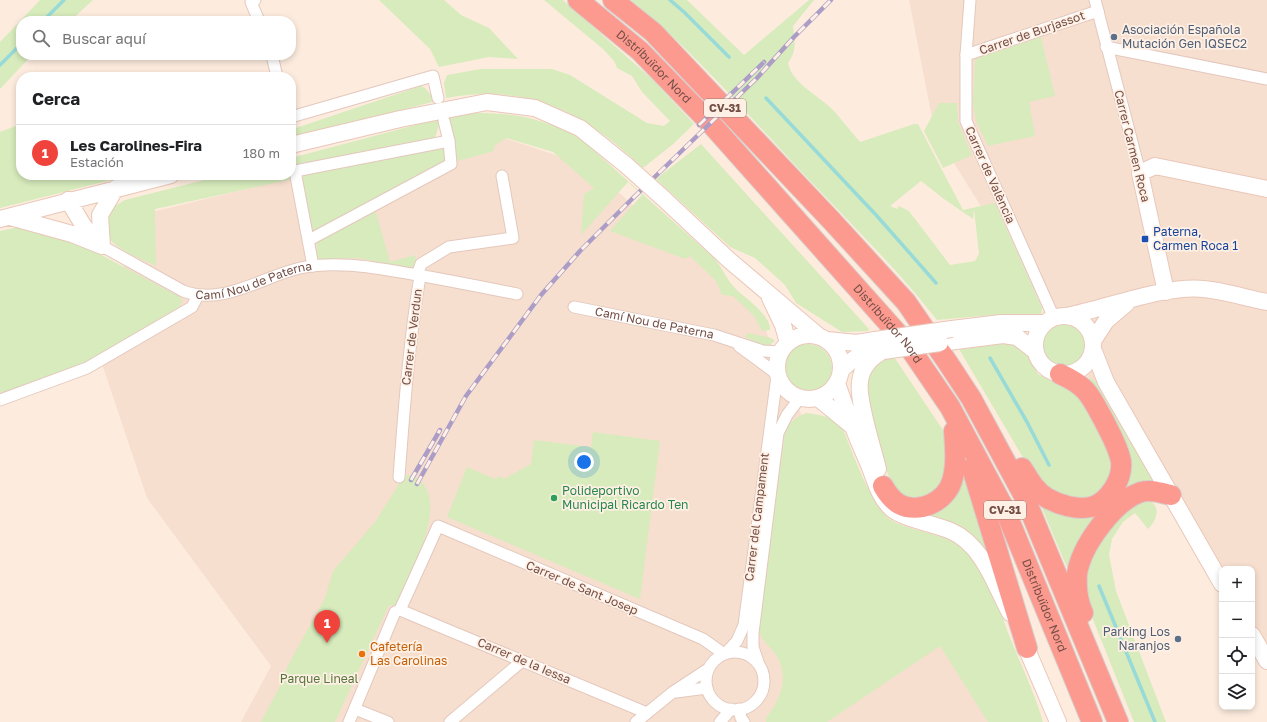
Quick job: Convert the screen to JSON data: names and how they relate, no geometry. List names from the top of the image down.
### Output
{
  "streets": {
    "highway": ["Distribuïdor Nord", "CV-31"],
    "street": [
      "Carrer de Burjassot",
      "Carrer Carmen Roca",
      "Carrer de València",
      "Camí Nou de Paterna",
      "Carrer de Verdun",
      "Carrer del Campament",
      "Carrer de Sant Josep",
      "Carrer de la Iessa"
    ]
  },
  "crossings": [
    ["Carrer de Burjassot", "Carrer Carmen Roca"],
    ["Carrer de Burjassot", "Carrer de València"],
    ["Camí Nou de Paterna", "Carrer de Verdun"],
    ["Camí Nou de Paterna", "Carrer del Campament"],
    ["Carrer del Campament", "Carrer de Sant Josep"],
    ["Carrer de Sant Josep", "Carrer de la Iessa"]
  ],
  "parks": ["Parque Lineal"],
  "places": {
    "other": [
      "Asociación Española Mutación Gen IQSEC2",
      "Polideportivo Municipal Ricardo Ten",
      "Parking Los Naranjos",
      "Cafetería Las Carolinas"
    ],
    "transit": ["Paterna, Carmen Roca 1"]
  },
  "page": {
    "search": "Buscar aquí",
    "heading": "Cerca",
    "list": [
      {
        "mark": "1",
        "name": "Les Carolines-Fira",
        "note": "Estación",
        "value": "180 m"
      }
    ],
    "map_buttons": ["+", "−"],
    "pins": "1"
  }
}
